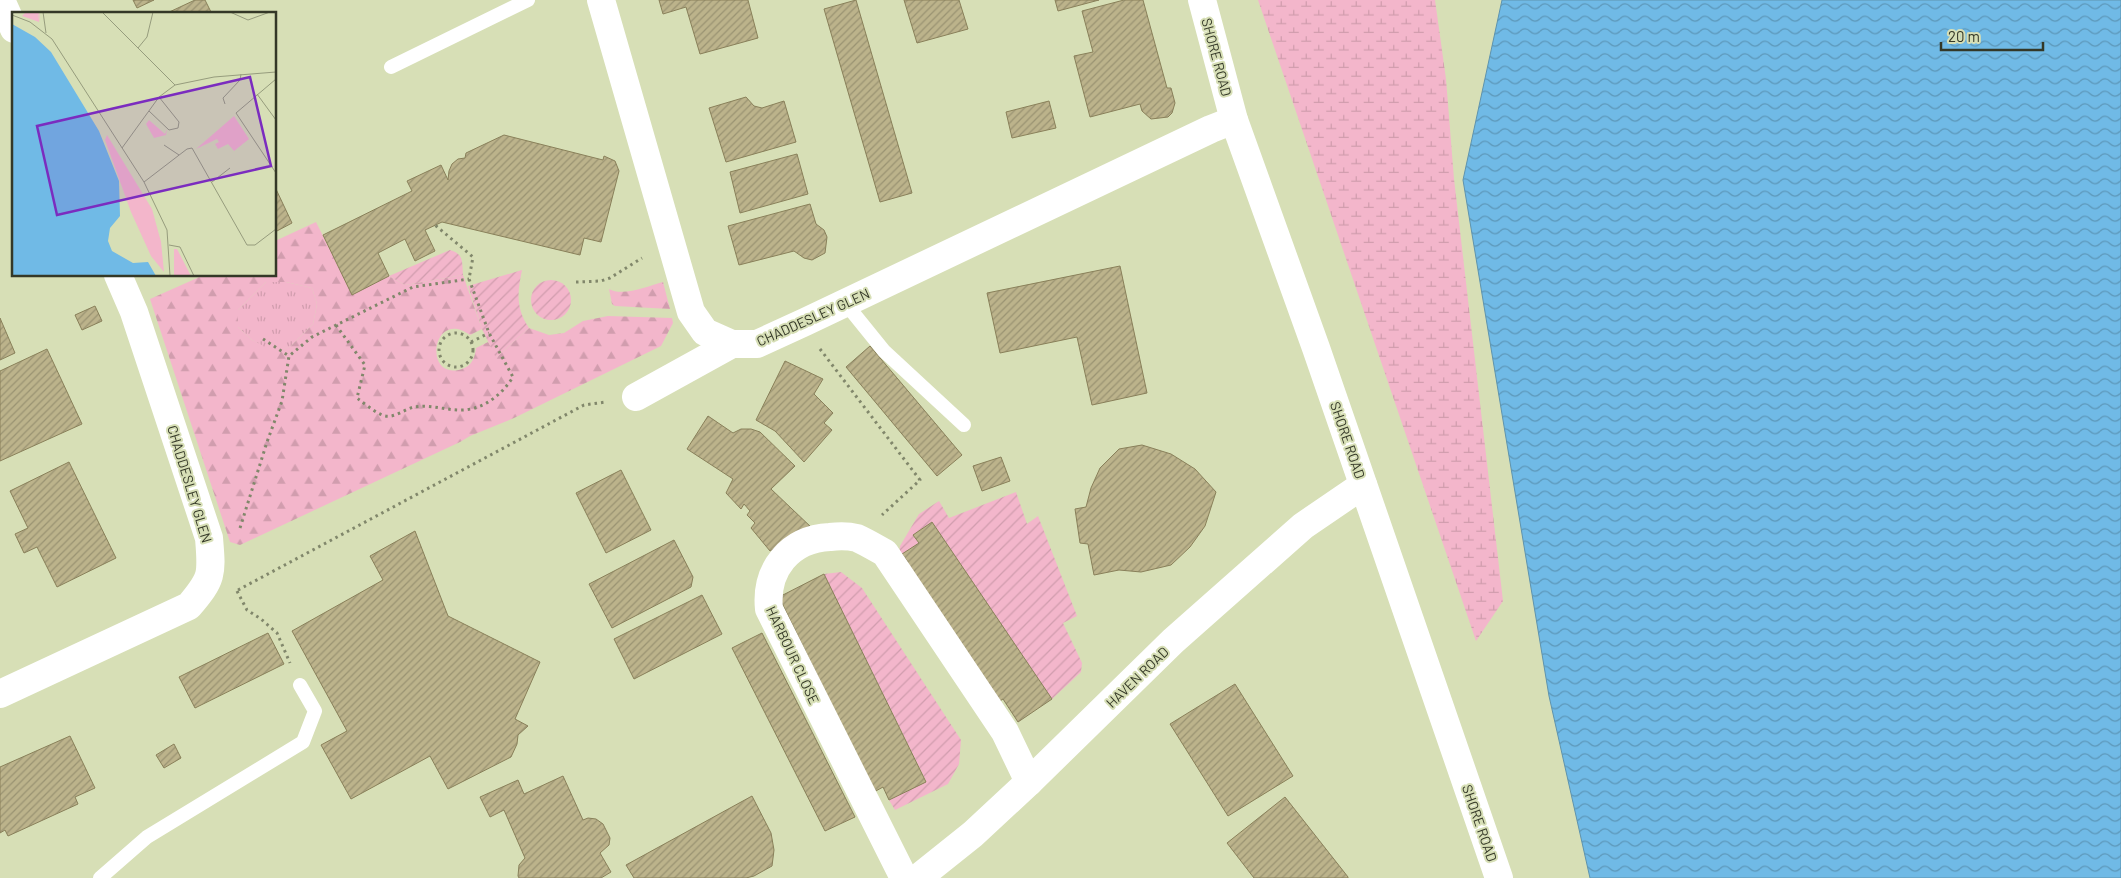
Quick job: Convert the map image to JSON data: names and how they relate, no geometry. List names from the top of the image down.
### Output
{
  "streets": {
    "street": [
      "SHORE ROAD",
      "CHADDESLEY GLEN",
      "HARBOUR CLOSE",
      "HAVEN ROAD"
    ]
  },
  "crossings": [
    ["SHORE ROAD", "CHADDESLEY GLEN"],
    ["SHORE ROAD", "HAVEN ROAD"],
    ["HARBOUR CLOSE", "HAVEN ROAD"]
  ],
  "scale_bar": "20 m"
}
